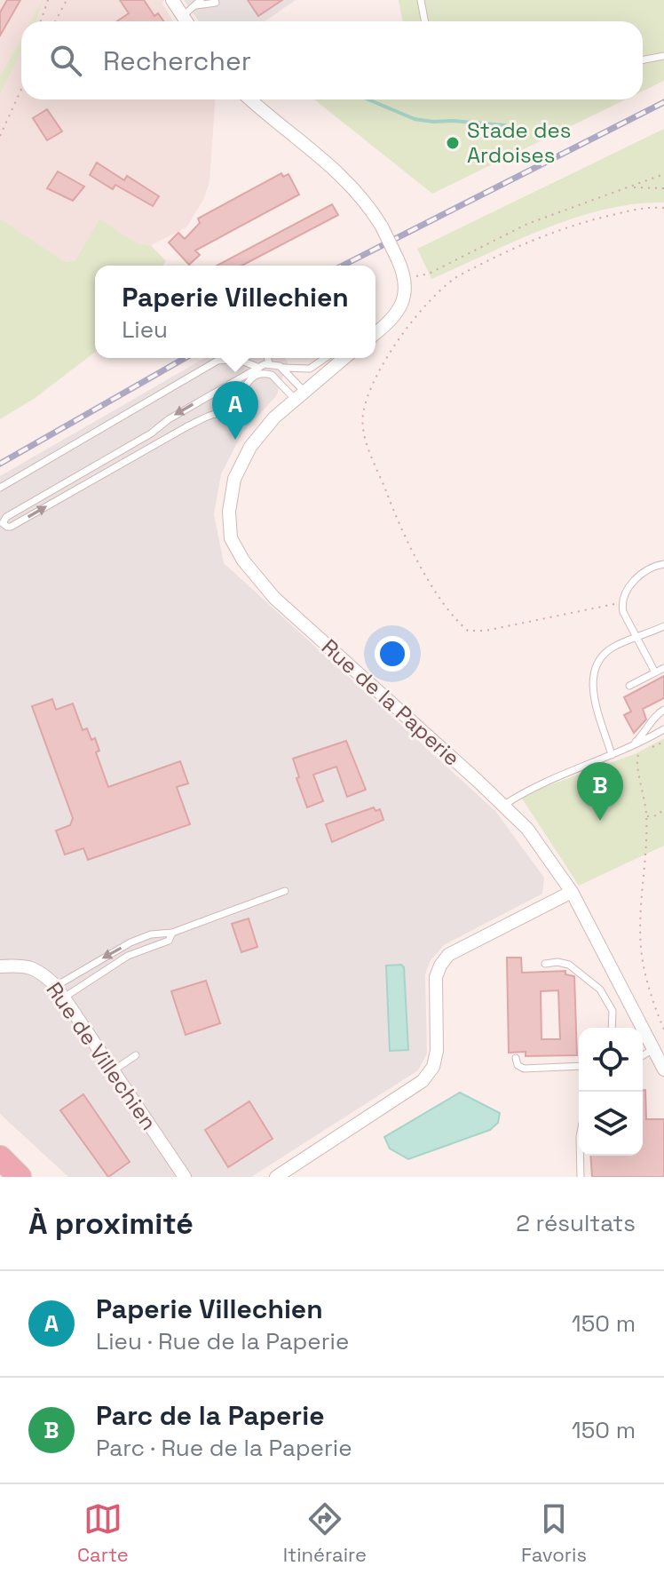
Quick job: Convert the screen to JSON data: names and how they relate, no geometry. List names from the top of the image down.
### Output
{
  "streets": {
    "street": ["Rue de la Paperie", "Rue de Villechien"]
  },
  "places": ["Stade des Ardoises"],
  "page": {
    "search": "Rechercher",
    "popup": ["Paperie Villechien", "Lieu"],
    "pins": ["A", "B"],
    "heading": ["À proximité", "2 résultats"],
    "list": [
      {
        "mark": "A",
        "name": "Paperie Villechien",
        "note": "Lieu · Rue de la Paperie",
        "value": "150 m"
      },
      {
        "mark": "B",
        "name": "Parc de la Paperie",
        "note": "Parc · Rue de la Paperie",
        "value": "150 m"
      }
    ],
    "nav": ["Carte", "Itinéraire", "Favoris"]
  }
}
